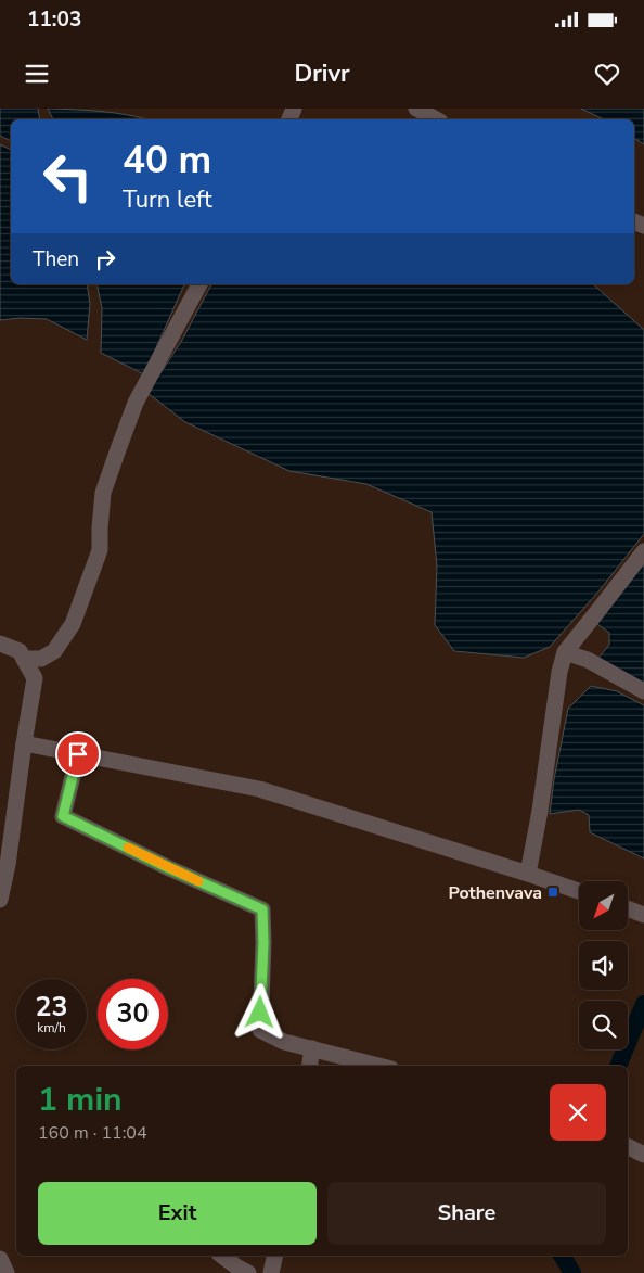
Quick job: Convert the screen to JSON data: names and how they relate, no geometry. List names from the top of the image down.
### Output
{
  "places": {
    "transit": ["Pothenvava"]
  },
  "north": "bottom left",
  "page": {
    "status": "11:03",
    "header": "Drivr",
    "turn": ["40 m", "Turn left"],
    "then": "Then",
    "speed": "23 km/h",
    "limit": "30",
    "heading": ["1 min", "160 m · 11:04"],
    "buttons": ["Exit", "Share"]
  }
}
